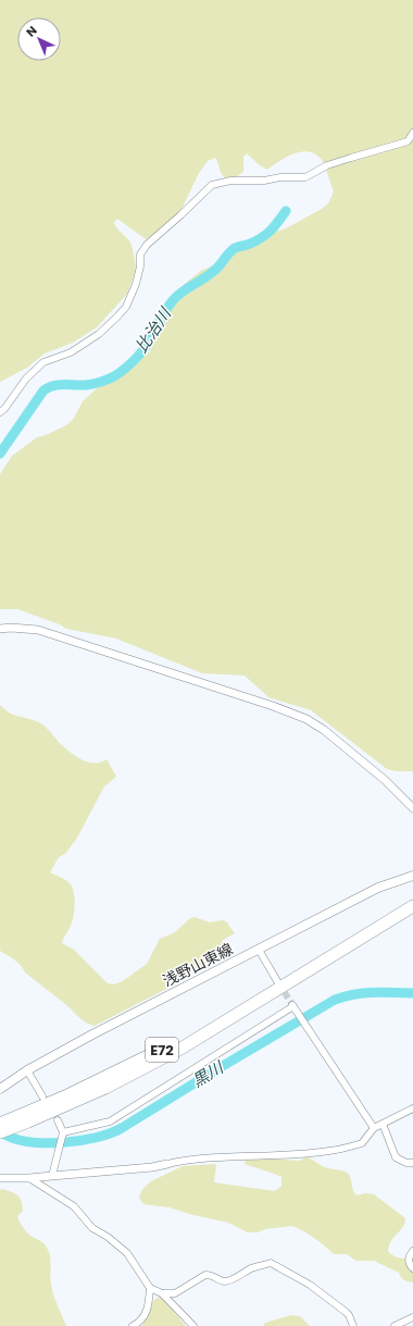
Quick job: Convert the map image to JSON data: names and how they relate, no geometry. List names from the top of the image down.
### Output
{
  "streets": {
    "highway": ["E72"],
    "main road": ["浅野山東線"]
  },
  "water": ["比治川", "黒川"],
  "north": "top left"
}
